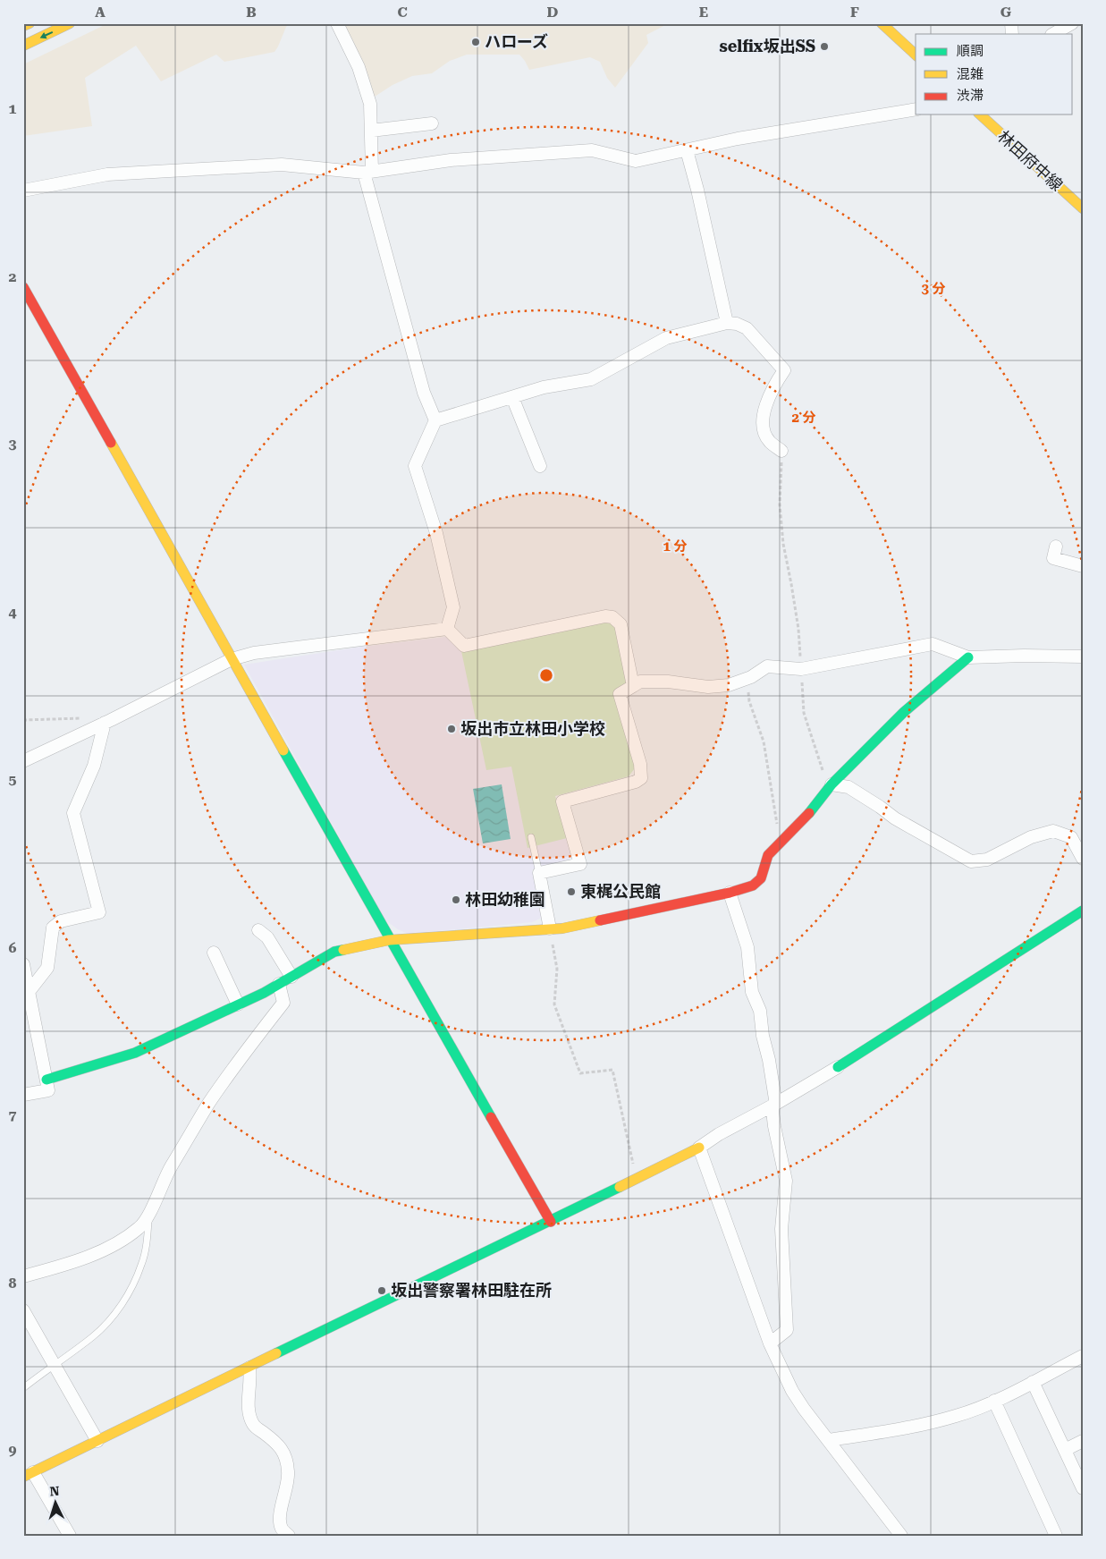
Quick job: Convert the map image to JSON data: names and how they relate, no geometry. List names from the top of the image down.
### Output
{
  "streets": {
    "street": ["林田府中線"]
  },
  "places": [
    "ハローズ",
    "selfix坂出SS",
    "坂出市立林田小学校",
    "東梶公民館",
    "林田幼稚園",
    "坂出警察署林田駐在所"
  ],
  "legend": ["順調", "混雑", "渋滞"],
  "north": "top",
  "grid": {
    "columns": [
      "A",
      "B",
      "C",
      "D",
      "E",
      "F",
      "G"
    ],
    "rows": [
      "1",
      "2",
      "3",
      "4",
      "5",
      "6",
      "7",
      "8",
      "9"
    ]
  },
  "rings": ["3 分", "2 分", "1 分"]
}
